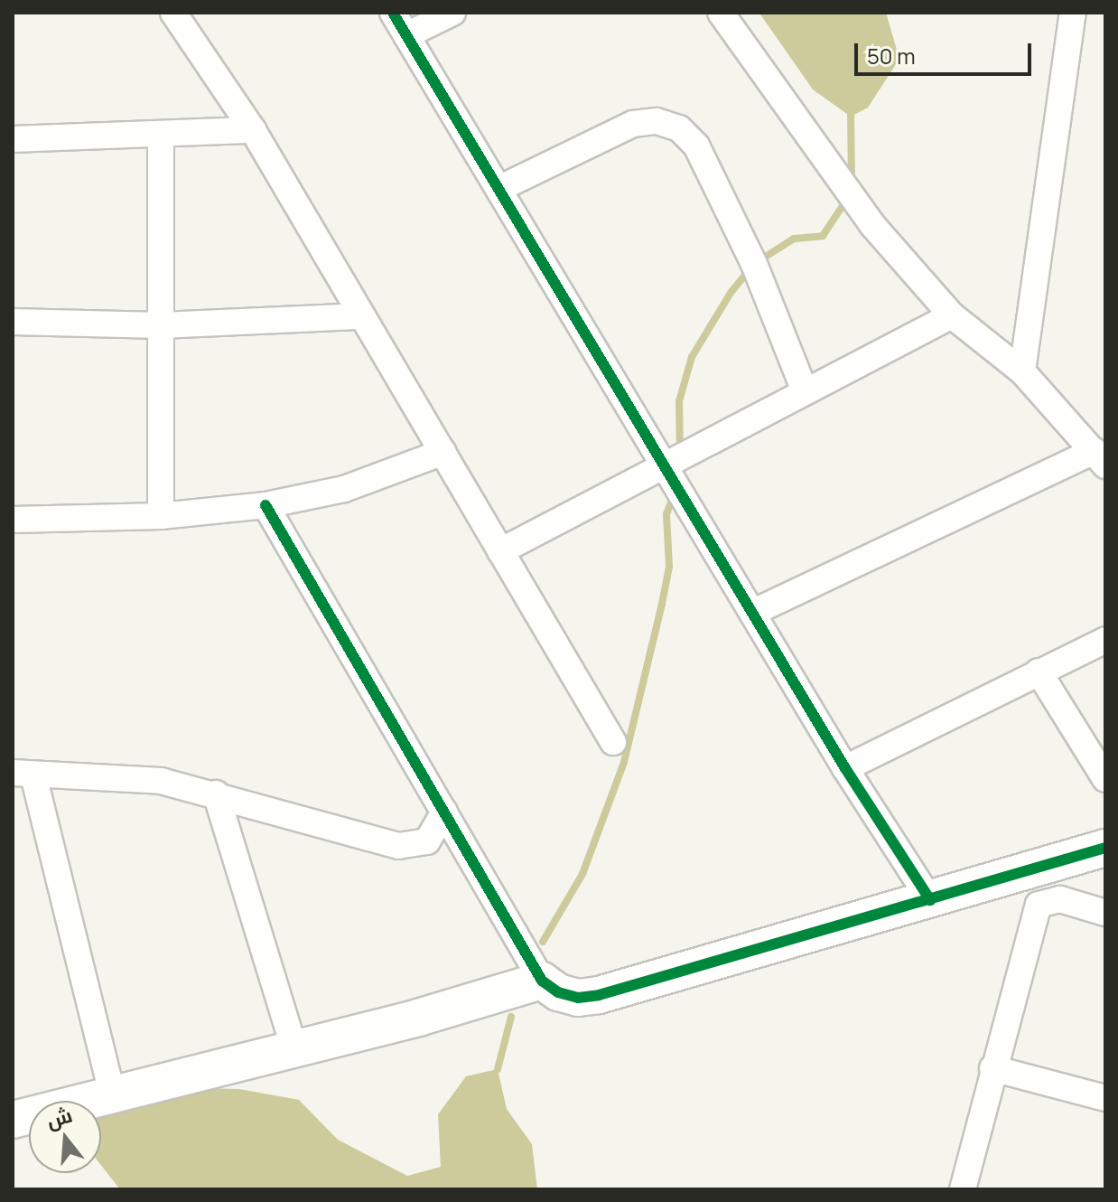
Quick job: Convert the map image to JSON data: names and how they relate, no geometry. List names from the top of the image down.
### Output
{
  "scale_bar": "50 m",
  "north": "top"
}
